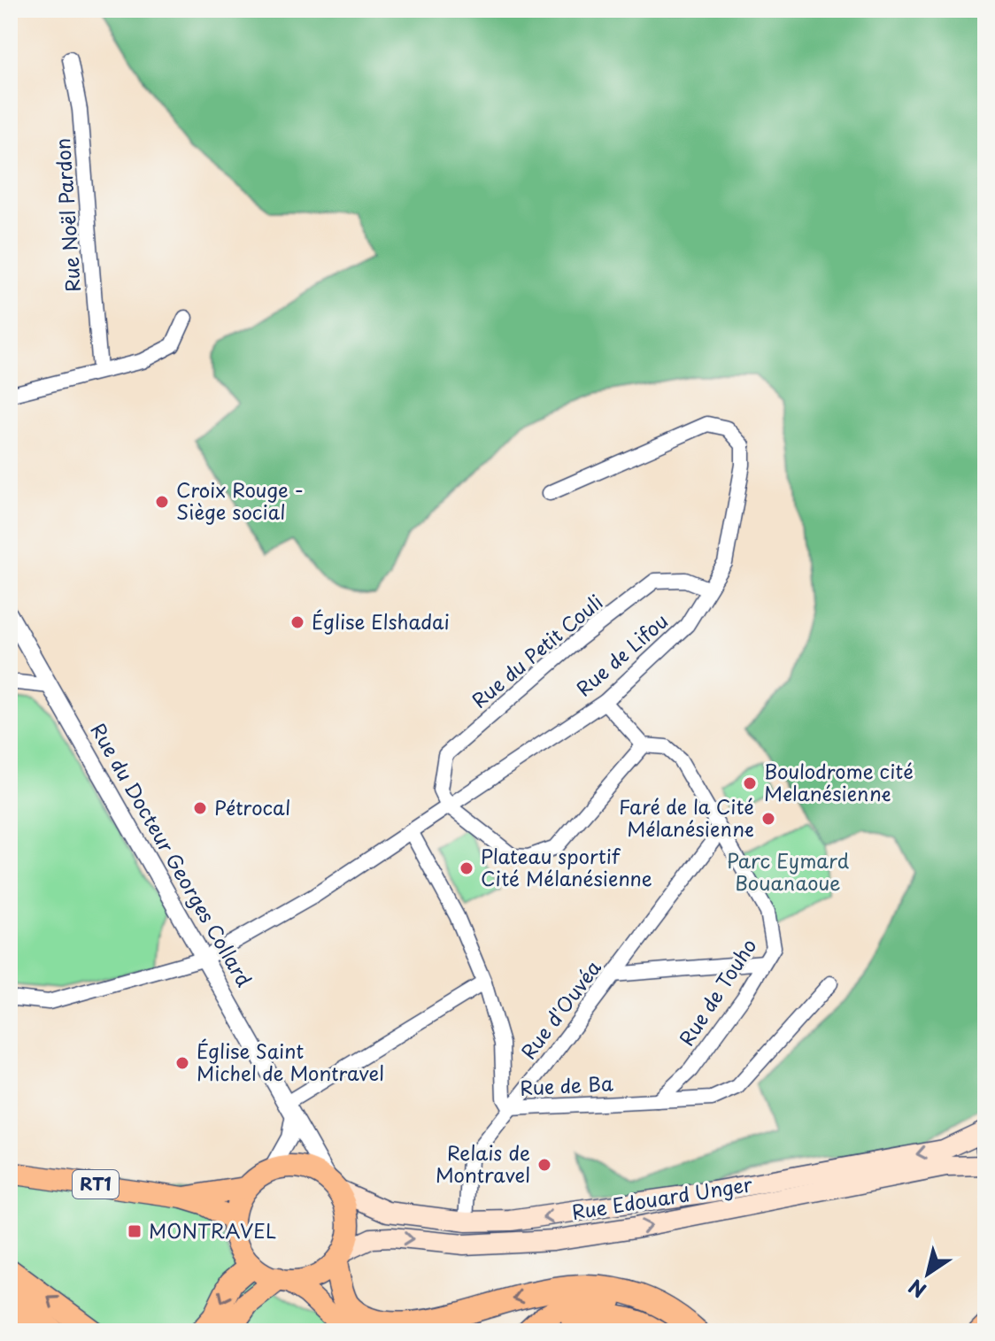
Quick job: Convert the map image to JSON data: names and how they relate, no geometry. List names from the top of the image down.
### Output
{
  "streets": {
    "main road": ["RT1", "Rue Edouard Unger"],
    "street": [
      "Rue Noël Pardon",
      "Rue du Petit Couli",
      "Rue de Lifou",
      "Rue du Docteur Georges Collard",
      "Rue de Touho",
      "Rue d'Ouvéa",
      "Rue de Ba"
    ]
  },
  "crossings": [
    ["Rue du Petit Couli", "Rue de Lifou"],
    ["Rue de Lifou", "Rue du Docteur Georges Collard"],
    ["Rue de Lifou", "Rue de Ba"],
    ["Rue du Docteur Georges Collard", "RT1"],
    ["Rue du Docteur Georges Collard", "Rue Edouard Unger"],
    ["Rue de Touho", "Rue d'Ouvéa"],
    ["Rue de Touho", "Rue de Ba"],
    ["Rue d'Ouvéa", "Rue de Ba"],
    ["Rue d'Ouvéa", "Rue Edouard Unger"],
    ["RT1", "Rue Edouard Unger"]
  ],
  "parks": ["Parc Eymard Bouanaoue"],
  "places": {
    "other": [
      "Croix Rouge - Siège social",
      "Église Elshadai",
      "Boulodrome cité Melanésienne",
      "Pétrocal",
      "Faré de la Cité Mélanésienne",
      "Plateau sportif Cité Mélanésienne",
      "Église Saint Michel de Montravel",
      "Relais de Montravel"
    ],
    "transit": ["MONTRAVEL"]
  },
  "north": "bottom left"
}
